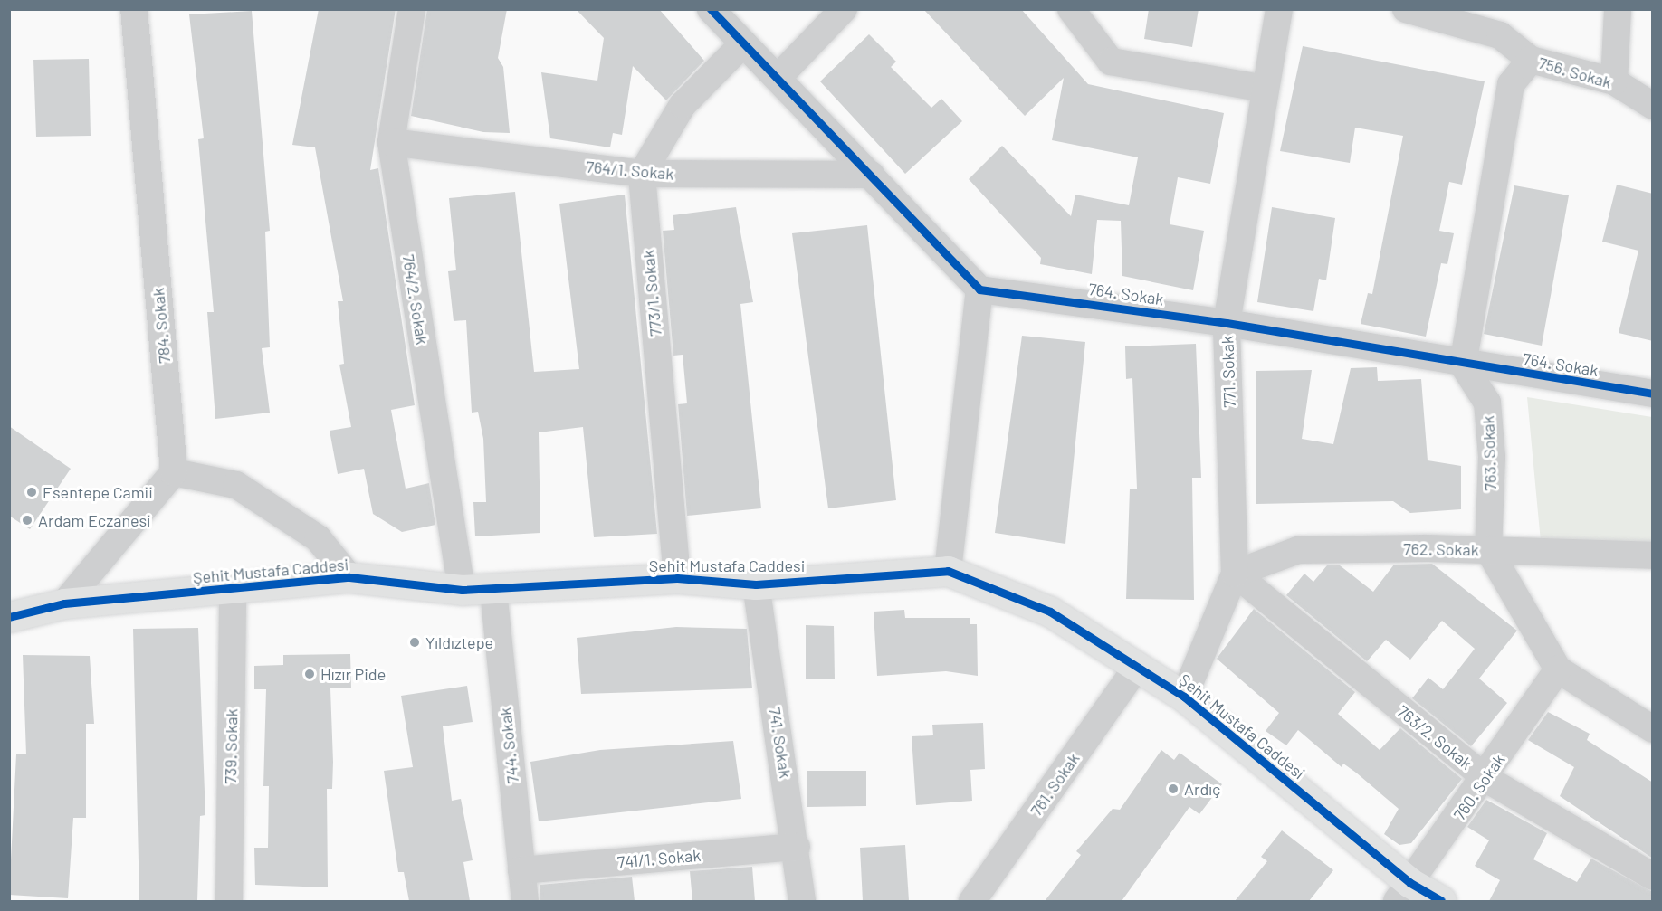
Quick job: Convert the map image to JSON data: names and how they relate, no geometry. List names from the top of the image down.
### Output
{
  "streets": {
    "street": [
      "756. Sokak",
      "764/1. Sokak",
      "773/1. Sokak",
      "764. Sokak",
      "764/2. Sokak",
      "784. Sokak",
      "771. Sokak",
      "763. Sokak",
      "762. Sokak",
      "Şehit Mustafa Caddesi",
      "763/2. Sokak",
      "741. Sokak",
      "744. Sokak",
      "739. Sokak",
      "761. Sokak",
      "760. Sokak",
      "741/1. Sokak"
    ]
  },
  "crossings": [
    ["764/1. Sokak", "773/1. Sokak"],
    ["764/1. Sokak", "764/2. Sokak"],
    ["773/1. Sokak", "Şehit Mustafa Caddesi"],
    ["764. Sokak", "771. Sokak"],
    ["764. Sokak", "763. Sokak"],
    ["764/2. Sokak", "Şehit Mustafa Caddesi"],
    ["784. Sokak", "Şehit Mustafa Caddesi"],
    ["771. Sokak", "762. Sokak"],
    ["771. Sokak", "Şehit Mustafa Caddesi"],
    ["771. Sokak", "763/2. Sokak"],
    ["763. Sokak", "762. Sokak"],
    ["762. Sokak", "763/2. Sokak"],
    ["Şehit Mustafa Caddesi", "741. Sokak"],
    ["Şehit Mustafa Caddesi", "744. Sokak"],
    ["Şehit Mustafa Caddesi", "739. Sokak"],
    ["Şehit Mustafa Caddesi", "761. Sokak"],
    ["Şehit Mustafa Caddesi", "760. Sokak"],
    ["763/2. Sokak", "760. Sokak"],
    ["741. Sokak", "741/1. Sokak"],
    ["744. Sokak", "741/1. Sokak"]
  ],
  "places": [
    "Esentepe Camii",
    "Ardam Eczanesi",
    "Yıldıztepe",
    "Hızır Pide",
    "Ardıç"
  ]
}
